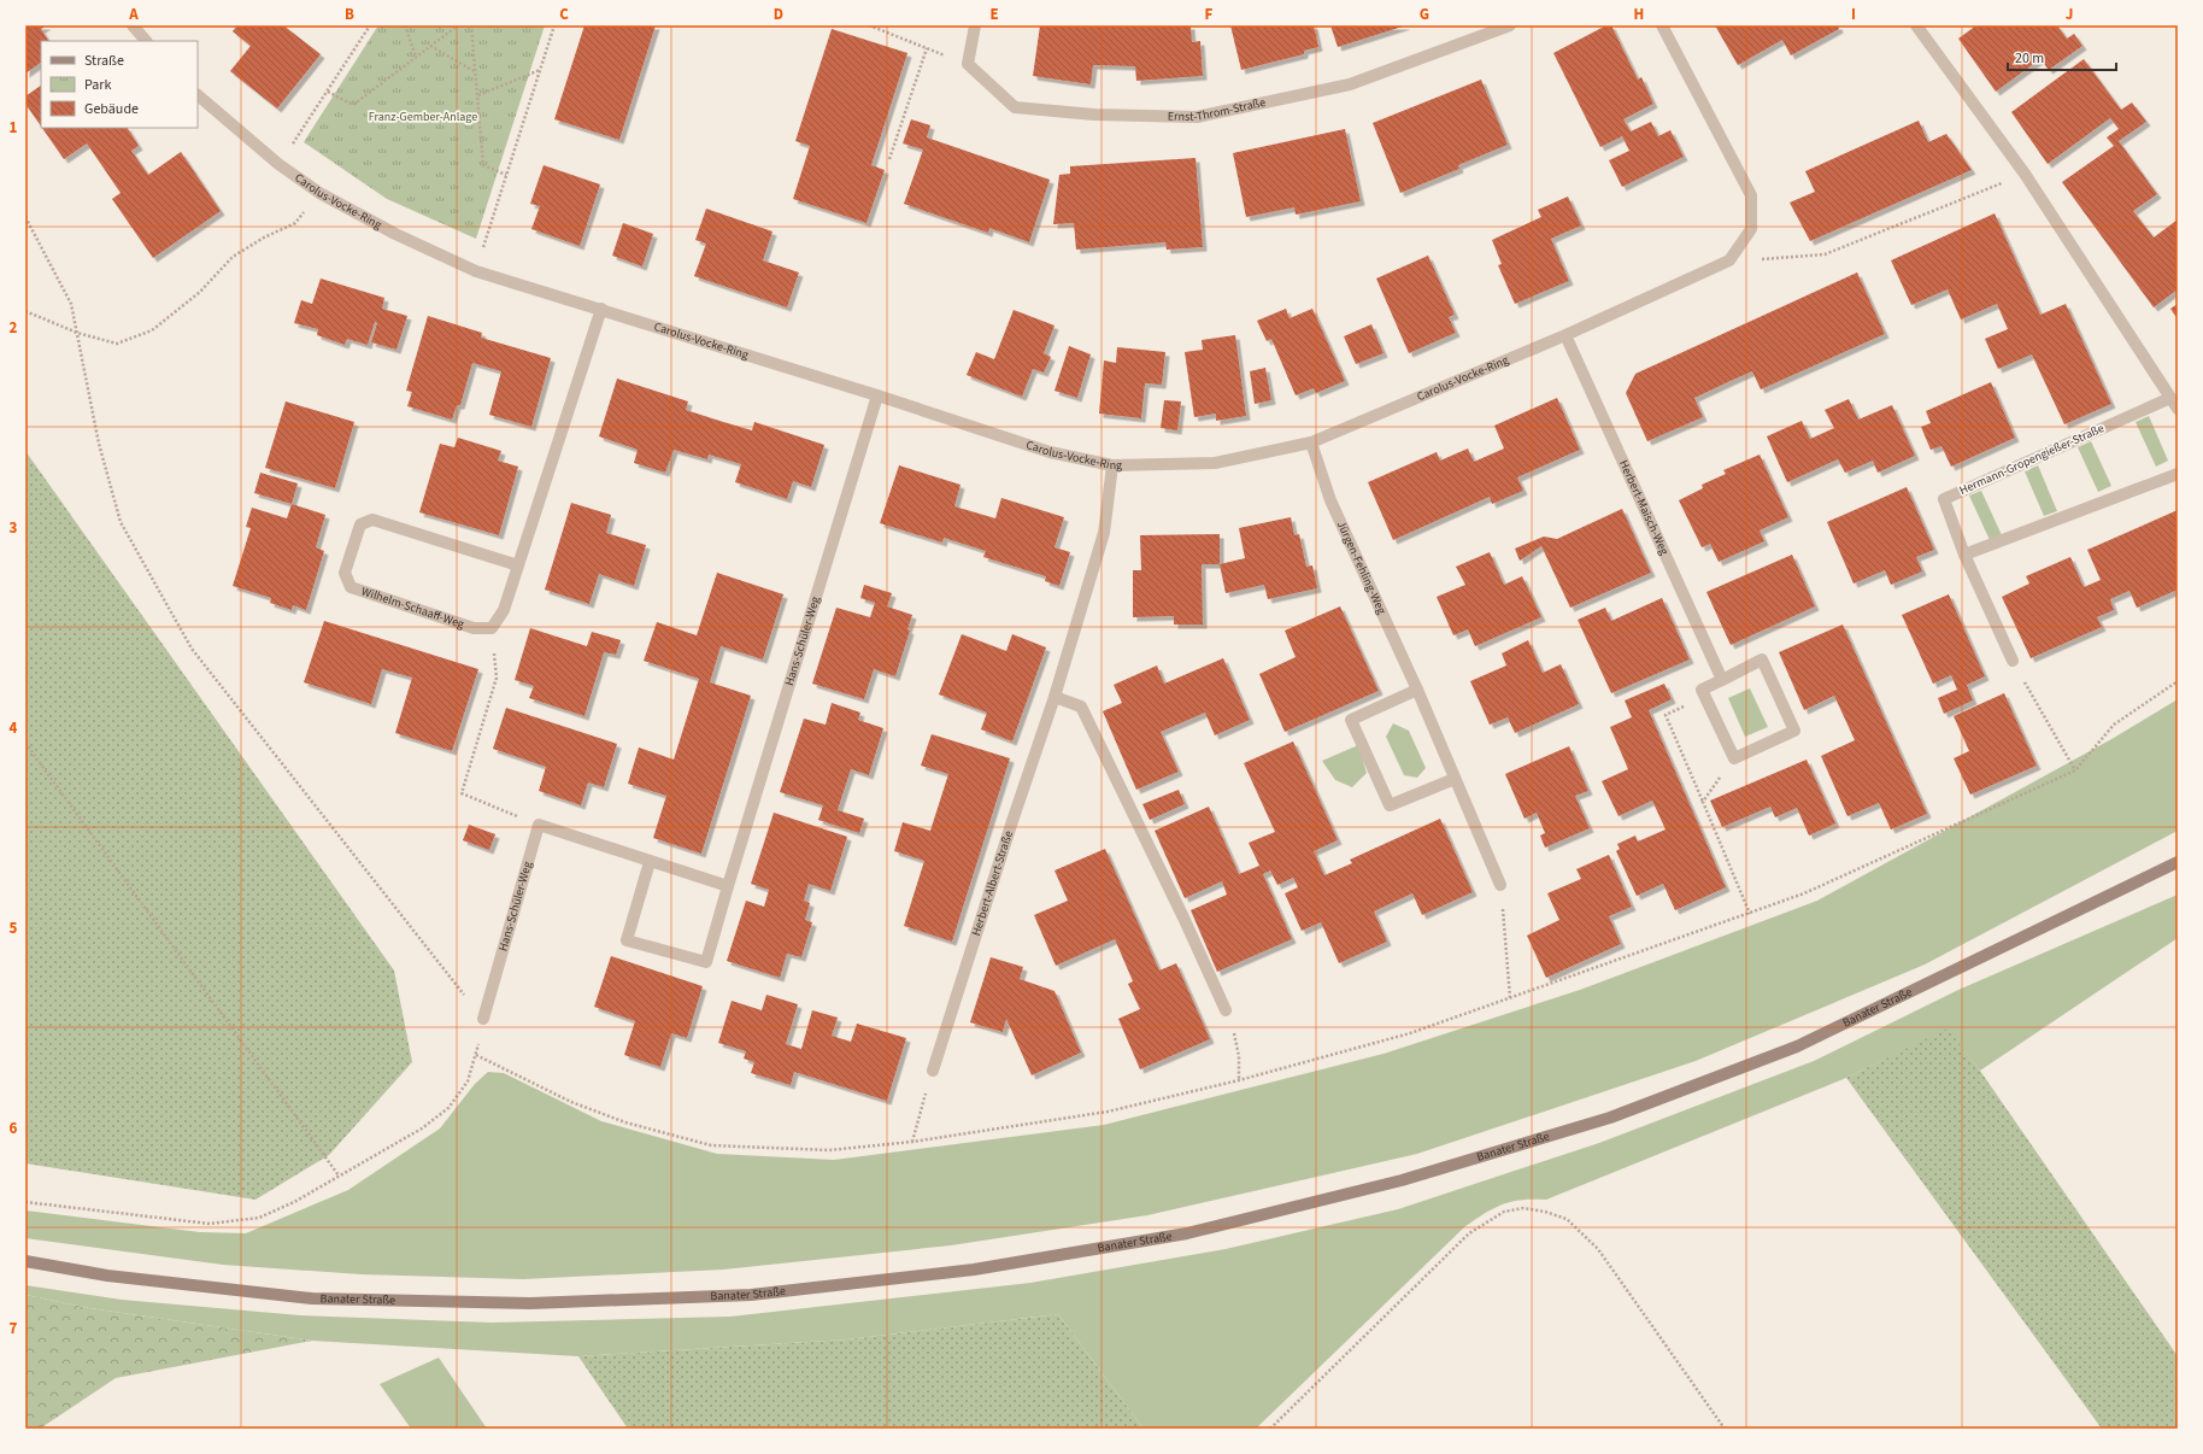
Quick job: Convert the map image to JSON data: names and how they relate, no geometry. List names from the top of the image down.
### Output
{
  "streets": {
    "main road": ["Banater Straße"],
    "street": [
      "Ernst-Throm-Straße",
      "Carolus-Vocke-Ring",
      "Hermann-Gropengießer-Straße",
      "Herbert-Maisch-Weg",
      "Jürgen-Fehling-Weg",
      "Wilhelm-Schaaff-Weg",
      "Hans-Schüler-Weg",
      "Herbert-Albert-Straße"
    ]
  },
  "crossings": [
    ["Carolus-Vocke-Ring", "Herbert-Maisch-Weg"],
    ["Carolus-Vocke-Ring", "Jürgen-Fehling-Weg"],
    ["Carolus-Vocke-Ring", "Hans-Schüler-Weg"],
    ["Carolus-Vocke-Ring", "Herbert-Albert-Straße"]
  ],
  "parks": ["Franz-Gember-Anlage"],
  "legend": ["Straße", "Park", "Gebäude"],
  "scale_bar": "20 m",
  "grid": {
    "columns": [
      "A",
      "B",
      "C",
      "D",
      "E",
      "F",
      "G",
      "H",
      "I",
      "J"
    ],
    "rows": [
      "1",
      "2",
      "3",
      "4",
      "5",
      "6",
      "7"
    ]
  }
}
